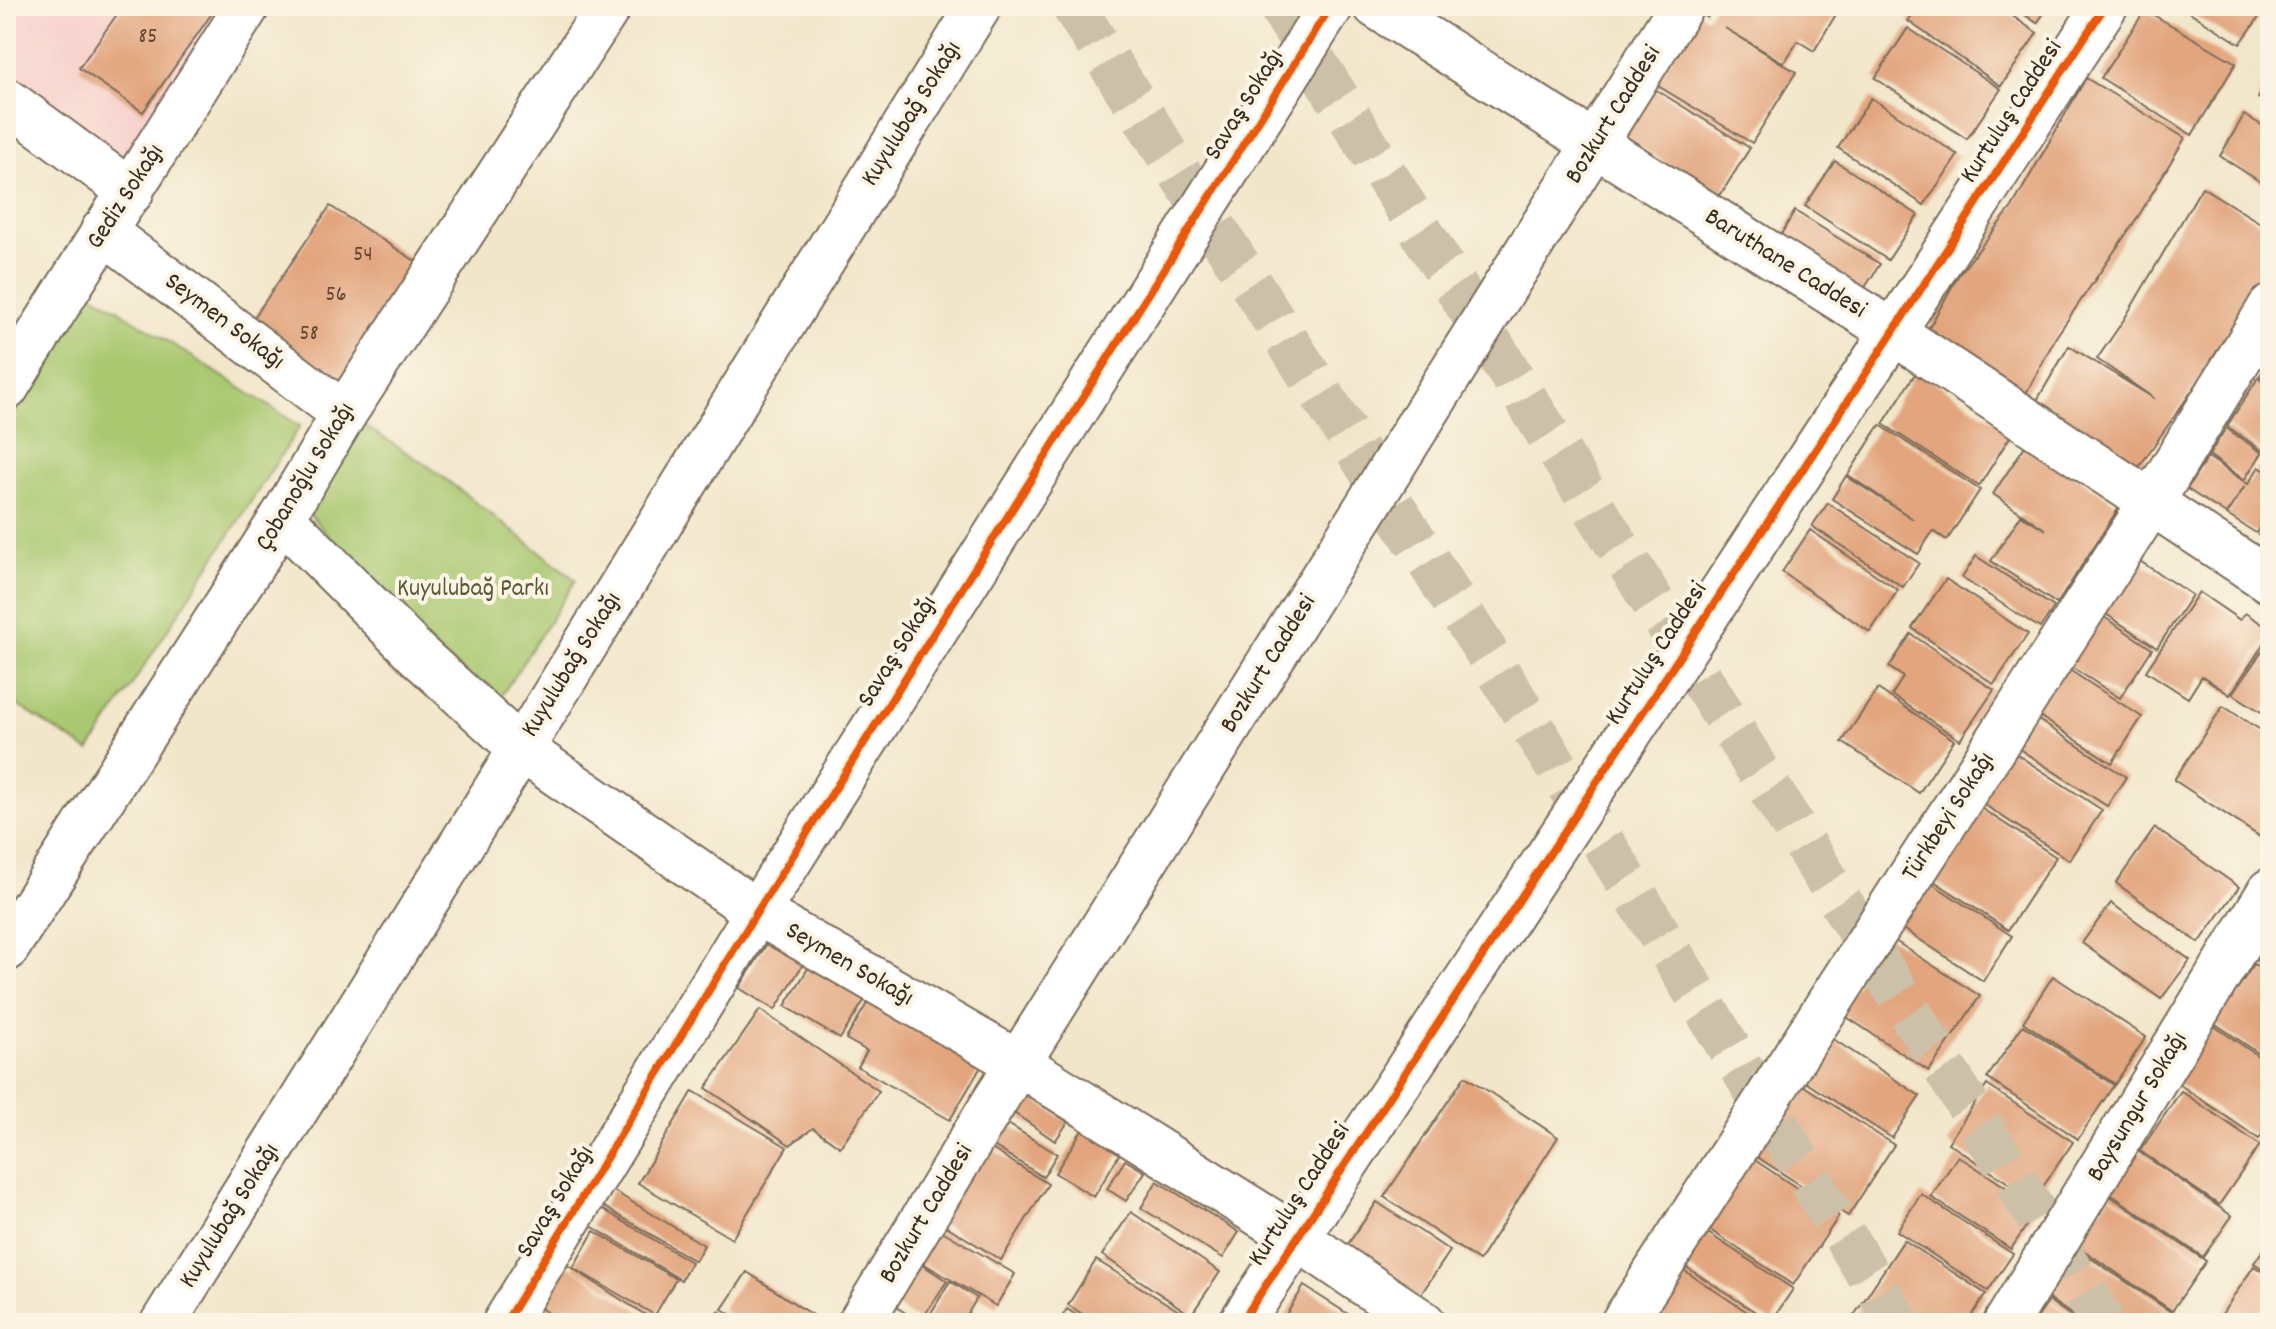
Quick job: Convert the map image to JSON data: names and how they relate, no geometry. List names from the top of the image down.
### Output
{
  "streets": {
    "street": [
      "Savaş Sokağı",
      "Kurtuluş Caddesi",
      "Kuyulubağ Sokağı",
      "Bozkurt Caddesi",
      "Gediz Sokağı",
      "Baruthane Caddesi",
      "Seymen Sokağı",
      "Çobanoğlu Sokağı",
      "Türkbeyi Sokağı",
      "Baysungur Sokağı"
    ]
  },
  "crossings": [
    ["Savaş Sokağı", "Seymen Sokağı"],
    ["Kurtuluş Caddesi", "Baruthane Caddesi"],
    ["Kurtuluş Caddesi", "Seymen Sokağı"],
    ["Kuyulubağ Sokağı", "Seymen Sokağı"],
    ["Bozkurt Caddesi", "Baruthane Caddesi"],
    ["Bozkurt Caddesi", "Seymen Sokağı"],
    ["Gediz Sokağı", "Seymen Sokağı"],
    ["Baruthane Caddesi", "Türkbeyi Sokağı"],
    ["Seymen Sokağı", "Çobanoğlu Sokağı"]
  ],
  "parks": ["Kuyulubağ Parkı"],
  "house_numbers": [
    "85",
    "54",
    "56",
    "58"
  ]
}
